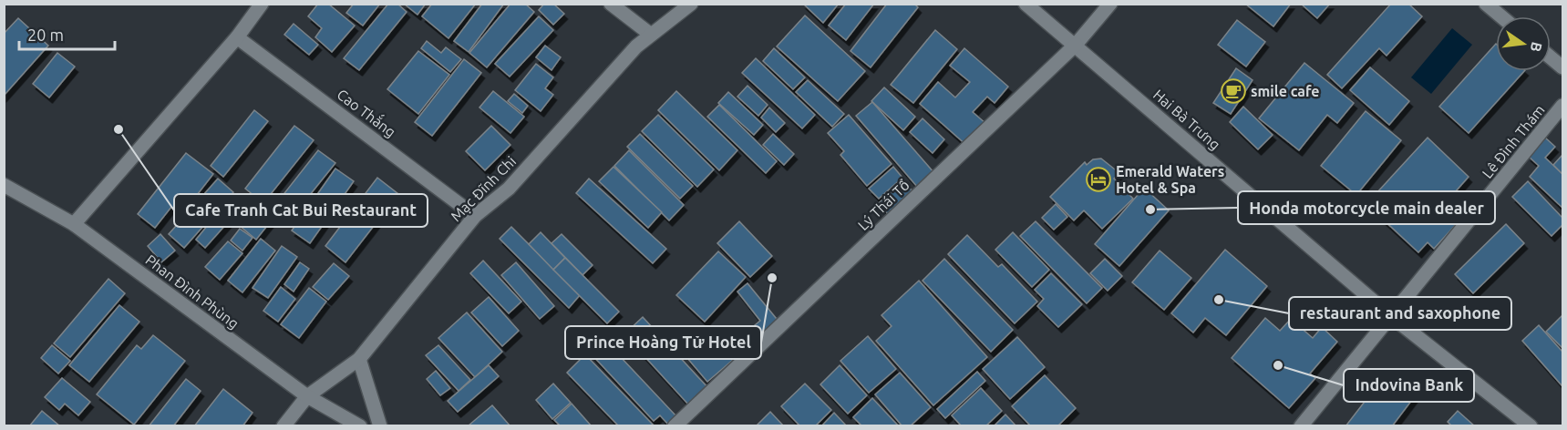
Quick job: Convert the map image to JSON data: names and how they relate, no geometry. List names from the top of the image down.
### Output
{
  "streets": {
    "street": [
      "Cao Thắng",
      "Hai Bà Trưng",
      "Lê Đình Thám",
      "Mạc Đĩnh Chi",
      "Lý Thái Tổ",
      "Phan Đình Phùng"
    ]
  },
  "crossings": [
    ["Cao Thắng", "Mạc Đĩnh Chi"],
    ["Hai Bà Trưng", "Lê Đình Thám"],
    ["Hai Bà Trưng", "Lý Thái Tổ"],
    ["Mạc Đĩnh Chi", "Phan Đình Phùng"]
  ],
  "places": {
    "cafe": ["smile cafe"],
    "other": [
      "Cafe Tranh Cat Bui Restaurant",
      "Honda motorcycle main dealer",
      "Prince Hoàng Tử Hotel",
      "restaurant and saxophone",
      "Indovina Bank"
    ],
    "hotel": ["Emerald Waters Hotel & Spa"]
  },
  "scale_bar": "20 m",
  "north": "right"
}
